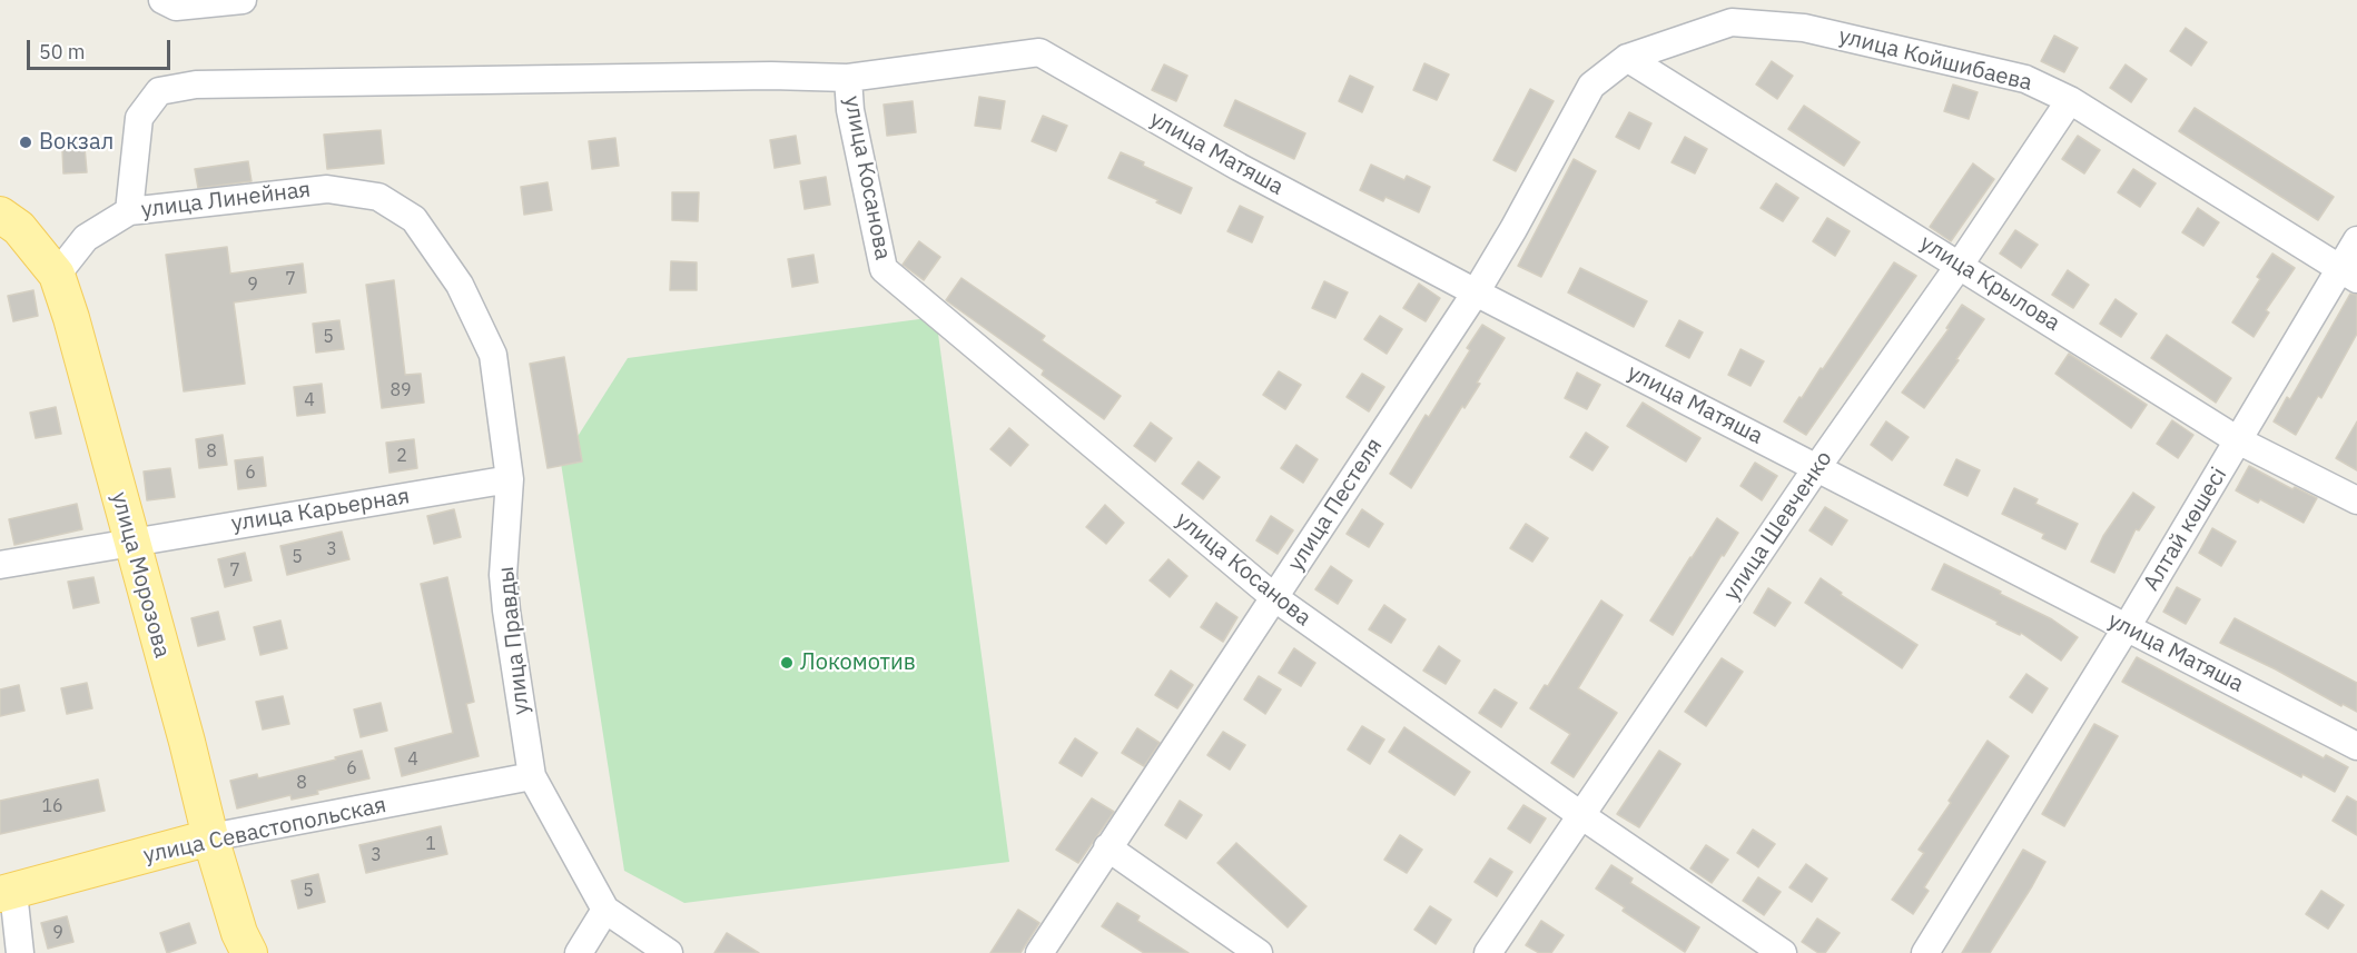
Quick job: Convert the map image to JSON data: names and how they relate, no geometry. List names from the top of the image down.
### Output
{
  "streets": {
    "main road": ["улица Морозова", "улица Севастопольская"],
    "street": [
      "улица Койшибаева",
      "улица Матяша",
      "улица Косанова",
      "улица Линейная",
      "улица Крылова",
      "улица Пестеля",
      "улица Карьерная",
      "улица Шевченко",
      "Алтай көшесі",
      "улица Правды"
    ]
  },
  "crossings": [
    ["улица Койшибаева", "улица Крылова"],
    ["улица Койшибаева", "улица Пестеля"],
    ["улица Койшибаева", "улица Шевченко"],
    ["улица Койшибаева", "Алтай көшесі"],
    ["улица Матяша", "улица Косанова"],
    ["улица Матяша", "улица Пестеля"],
    ["улица Матяша", "улица Шевченко"],
    ["улица Матяша", "Алтай көшесі"],
    ["улица Косанова", "улица Пестеля"],
    ["улица Косанова", "улица Шевченко"],
    ["улица Линейная", "улица Морозова"],
    ["улица Линейная", "улица Правды"],
    ["улица Крылова", "улица Пестеля"],
    ["улица Крылова", "улица Шевченко"],
    ["улица Крылова", "Алтай көшесі"],
    ["улица Карьерная", "улица Морозова"],
    ["улица Карьерная", "улица Правды"],
    ["улица Морозова", "улица Севастопольская"],
    ["улица Правды", "улица Севастопольская"]
  ],
  "places": ["Вокзал", "Локомотив"],
  "house_numbers": [
    "7",
    "9",
    "5",
    "89",
    "4",
    "8",
    "2",
    "6",
    "3",
    "5",
    "7",
    "4",
    "6",
    "8",
    "16",
    "1",
    "3",
    "5",
    "9"
  ],
  "scale_bar": "50 m"
}
